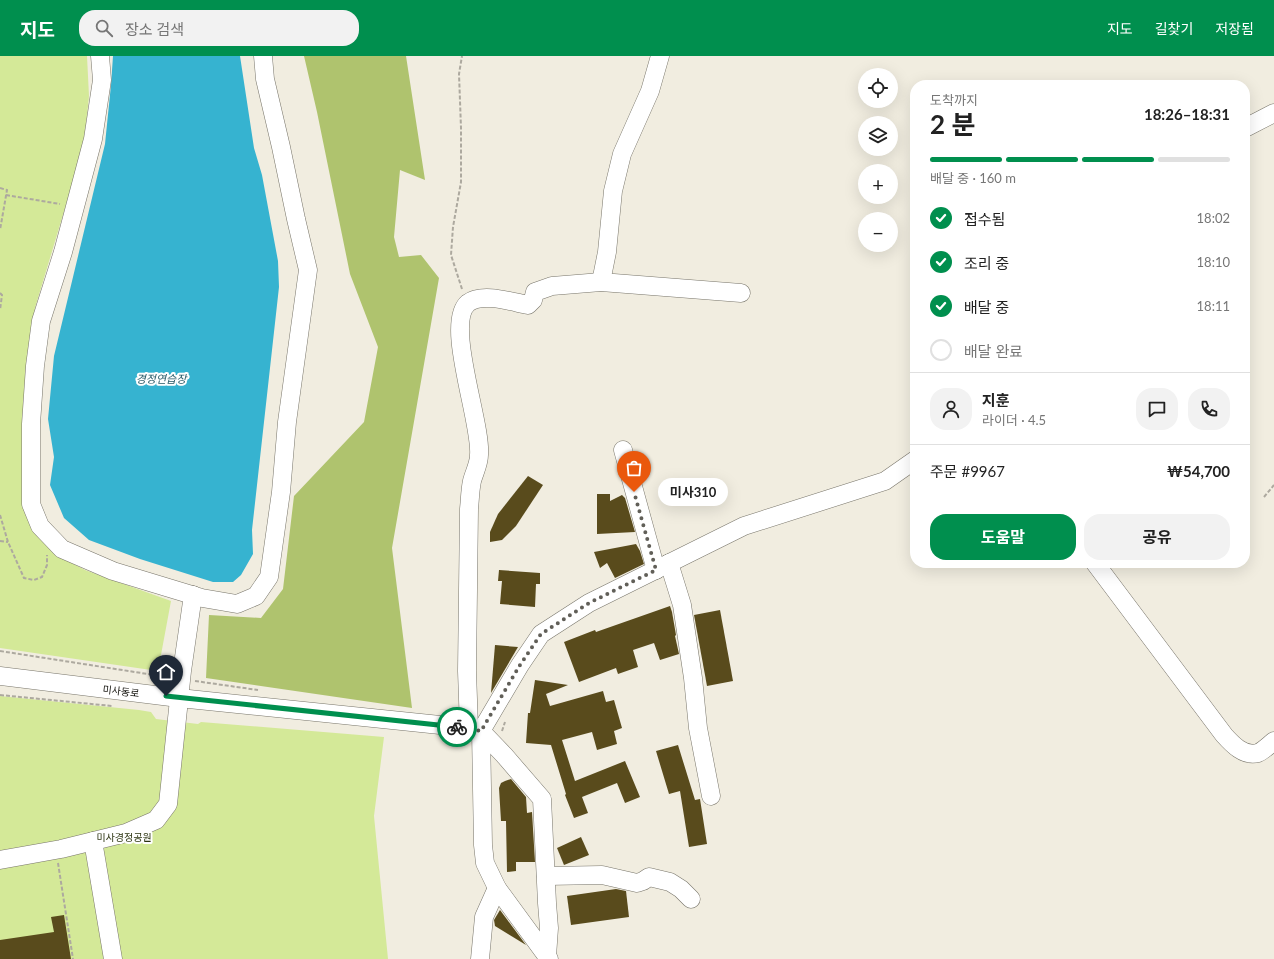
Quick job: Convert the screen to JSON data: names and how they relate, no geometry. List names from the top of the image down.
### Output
{
  "streets": {
    "street": ["미사동로"]
  },
  "water": ["경정연습장"],
  "parks": ["미사경정공원"],
  "places": ["미사310"],
  "page": {
    "header": "지도",
    "search": "장소 검색",
    "nav": ["지도", "길찾기", "저장됨"],
    "map_buttons": ["+", "−"],
    "heading": ["2 분", "도착까지", "18:26–18:31"],
    "panel": [
      "지훈",
      "라이더 · 4.5",
      "주문 #9967",
      "₩54,700"
    ],
    "bar": "배달 중 · 160 m",
    "list": [
      ["접수됨", "18:02"],
      ["조리 중", "18:10"],
      ["배달 중", "18:11"],
      "배달 완료"
    ],
    "bubble": "미사310",
    "buttons": ["도움말", "공유"]
  }
}
